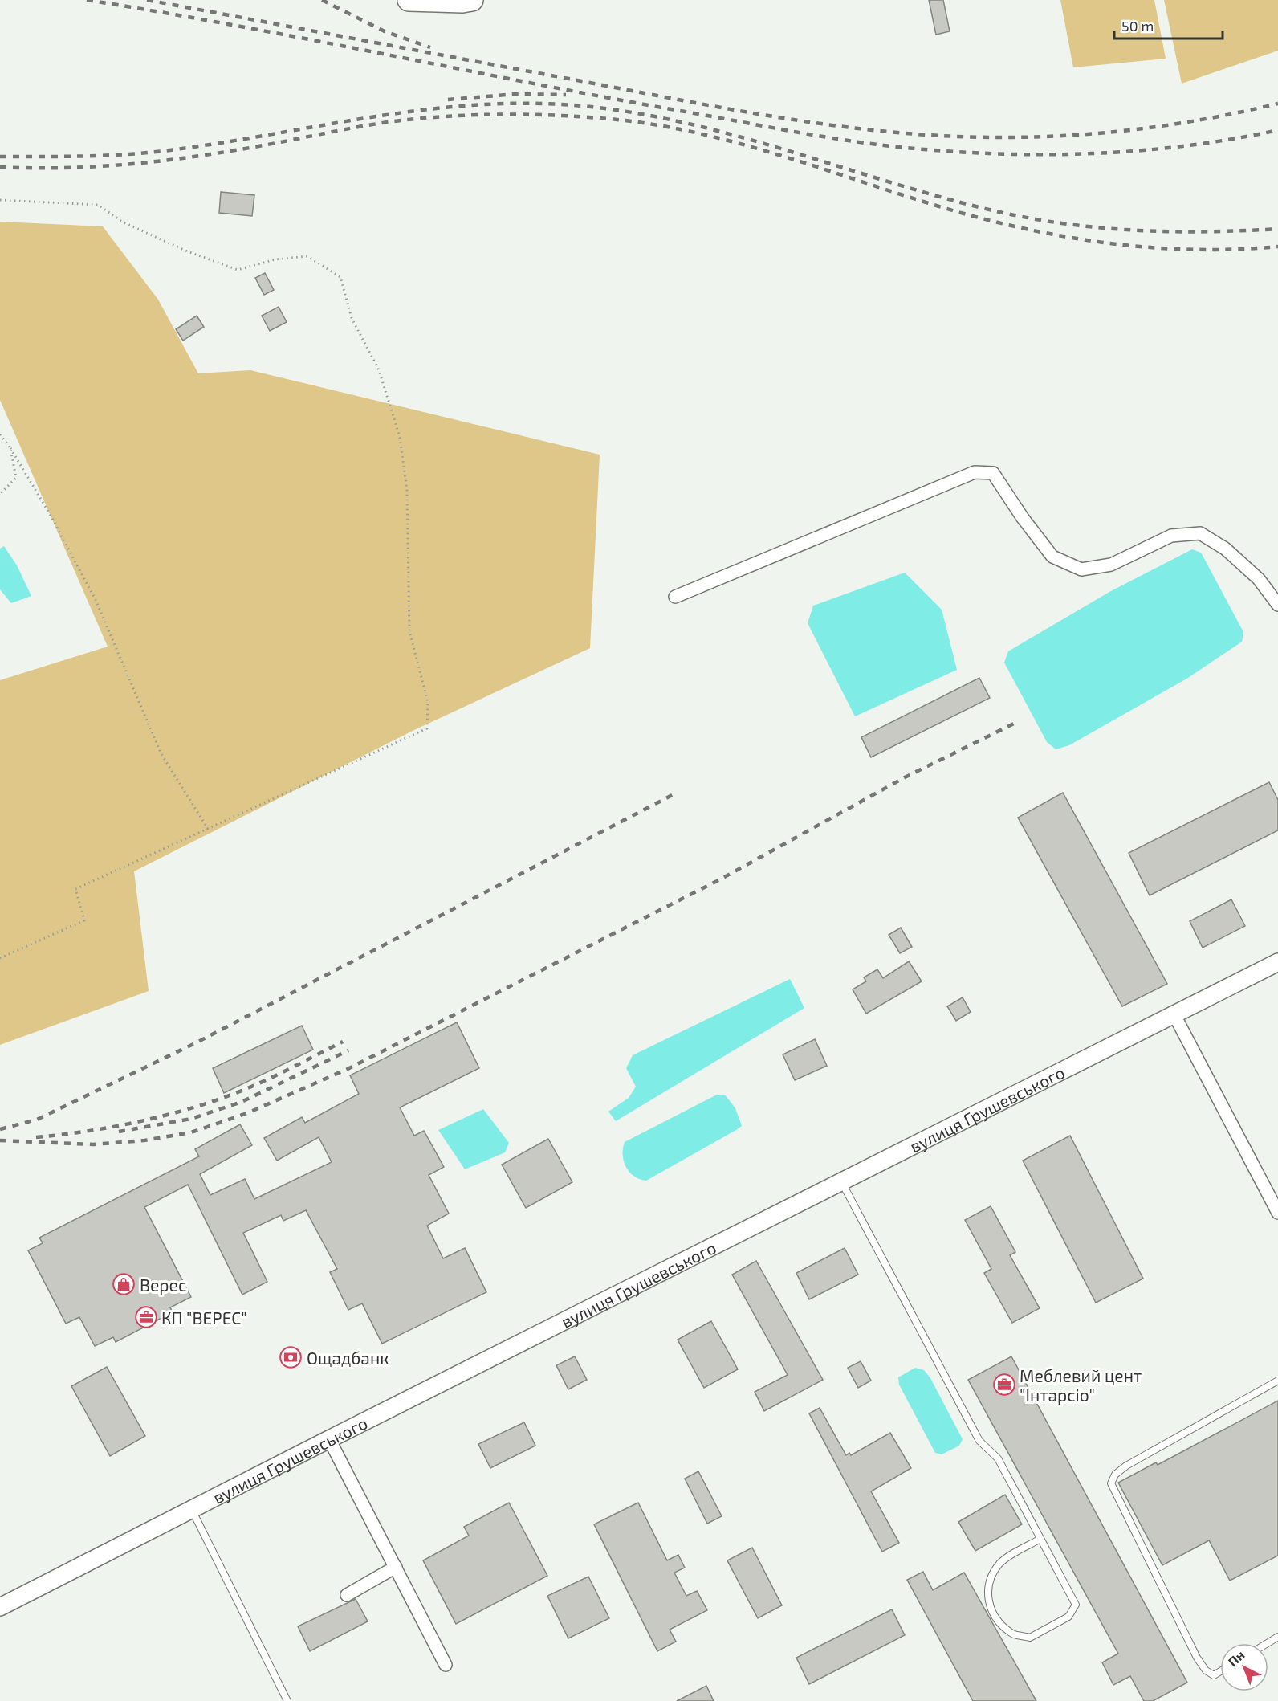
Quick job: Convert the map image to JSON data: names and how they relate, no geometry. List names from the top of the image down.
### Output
{
  "streets": {
    "street": ["вулиця Грушевського"]
  },
  "places": {
    "shop": ["Верес"],
    "office": ["КП \"ВЕРЕС\"", "Меблевий цент \"Інтарсіо\""],
    "bank": ["Ощадбанк"]
  },
  "scale_bar": "50 m",
  "north": "top left"
}
